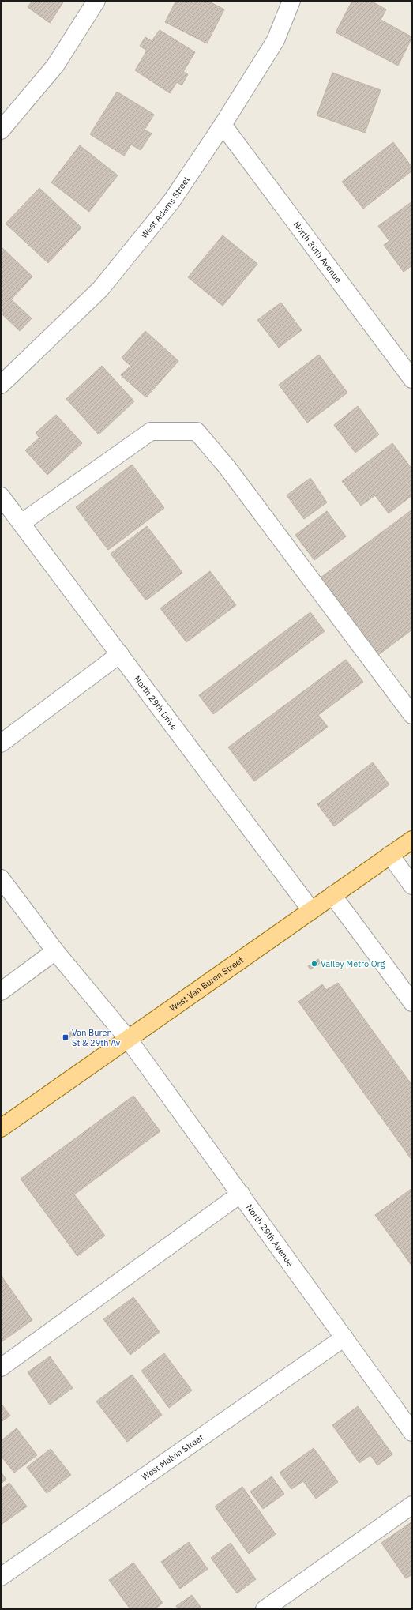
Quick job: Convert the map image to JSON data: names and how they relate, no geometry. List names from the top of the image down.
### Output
{
  "streets": {
    "main road": ["West Van Buren Street"],
    "street": [
      "West Adams Street",
      "North 30th Avenue",
      "North 29th Drive",
      "North 29th Avenue",
      "West Melvin Street"
    ]
  },
  "crossings": [
    ["West Adams Street", "North 30th Avenue"],
    ["North 29th Drive", "West Van Buren Street"],
    ["West Van Buren Street", "North 29th Avenue"],
    ["North 29th Avenue", "West Melvin Street"]
  ],
  "places": {
    "other": ["Valley Metro Org"],
    "transit": ["Van Buren St & 29th Av"]
  }
}
